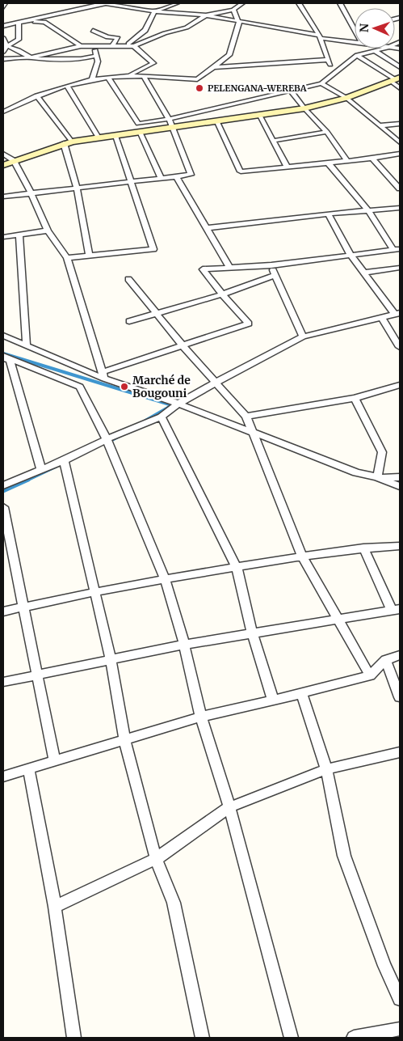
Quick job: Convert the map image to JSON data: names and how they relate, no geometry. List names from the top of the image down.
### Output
{
  "places": ["PELENGANA-WEREBA", "Marché de Bougouni"],
  "north": "left"
}
